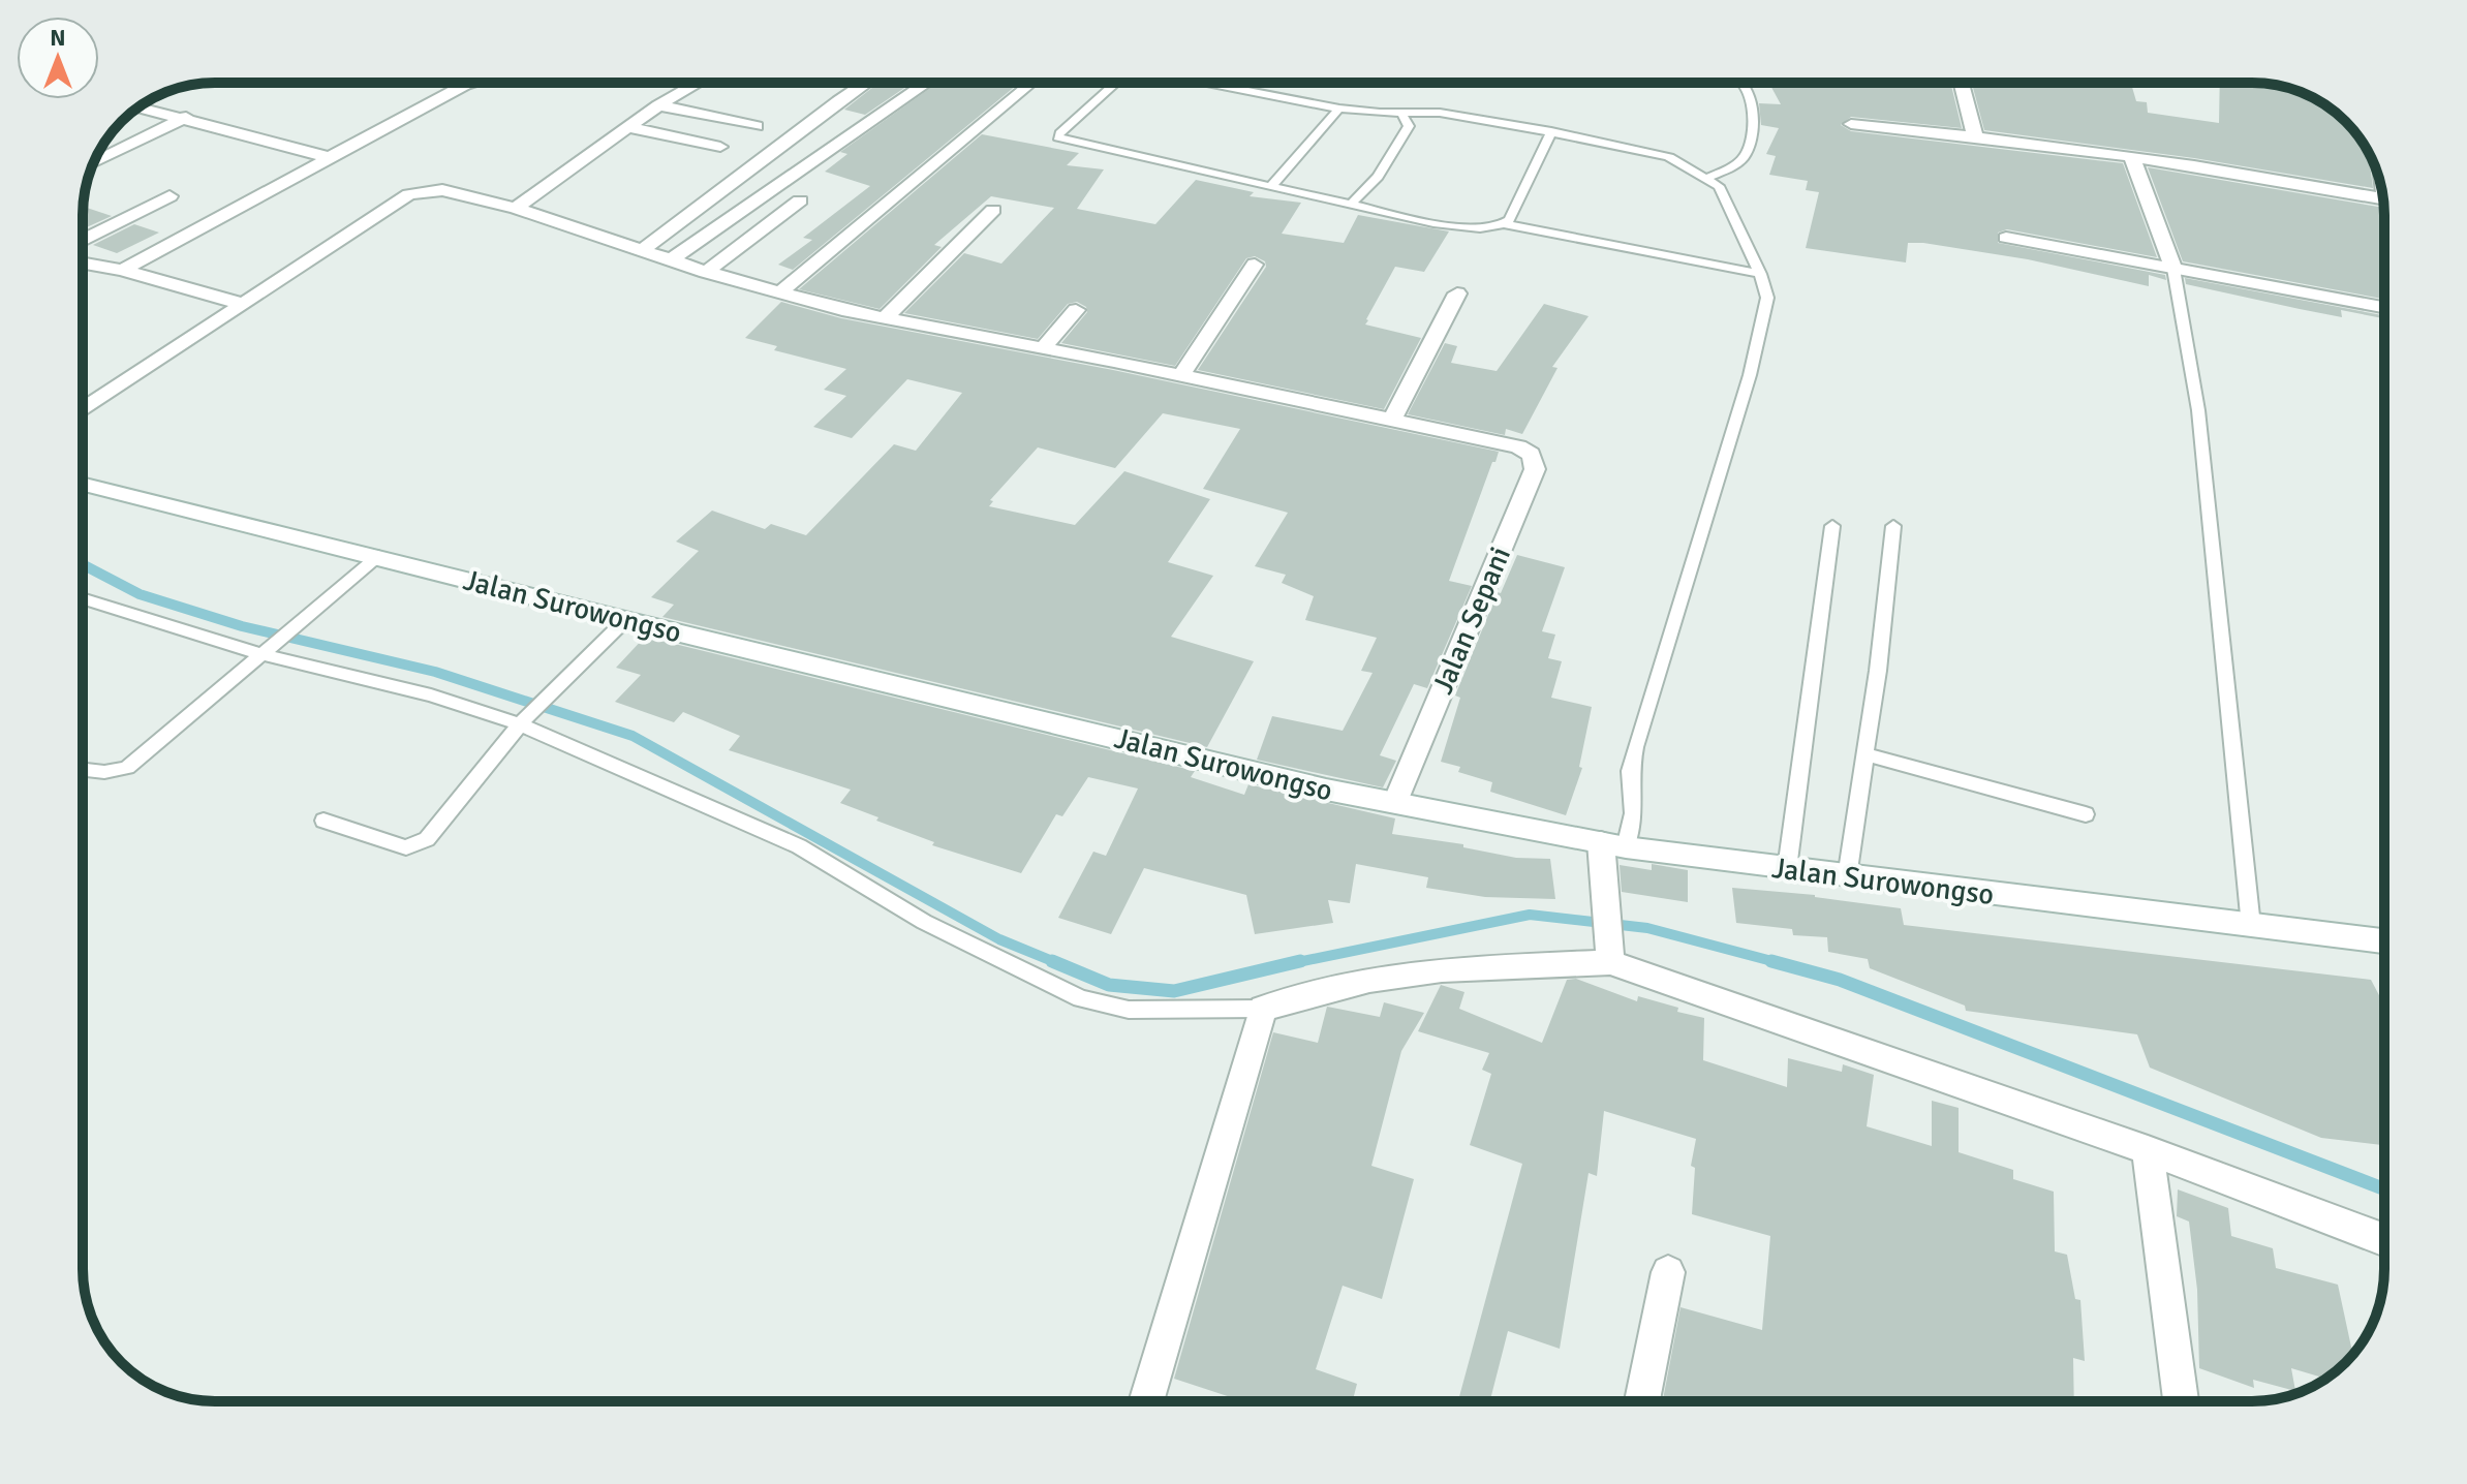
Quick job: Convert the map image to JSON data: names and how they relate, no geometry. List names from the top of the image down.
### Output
{
  "streets": {
    "street": ["Jalan Surowongso", "Jalan Sepani"]
  },
  "crossings": [
    ["Jalan Surowongso", "Jalan Sepani"]
  ],
  "north": "top"
}
